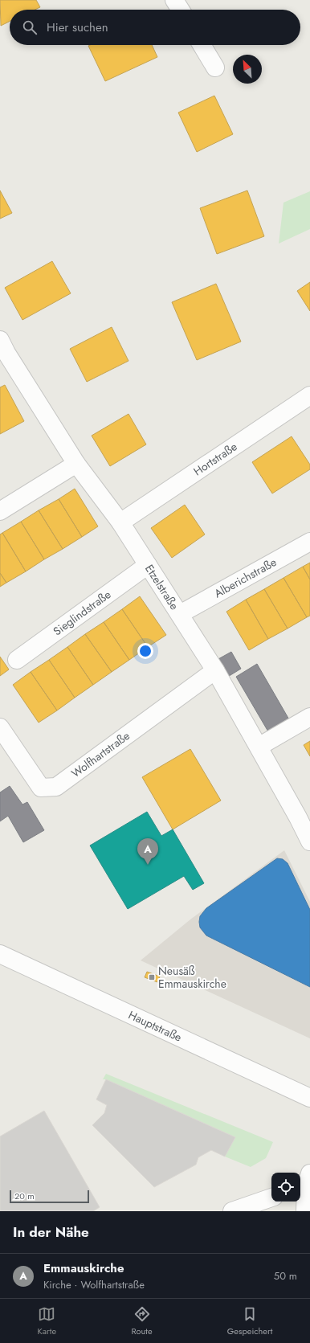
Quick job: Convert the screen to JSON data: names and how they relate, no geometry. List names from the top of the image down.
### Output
{
  "streets": {
    "street": [
      "Hortstraße",
      "Alberichstraße",
      "Etzelstraße",
      "Sieglindstraße",
      "Wolfhartstraße",
      "Hauptstraße"
    ]
  },
  "crossings": [
    ["Hortstraße", "Etzelstraße"],
    ["Alberichstraße", "Etzelstraße"],
    ["Etzelstraße", "Sieglindstraße"],
    ["Etzelstraße", "Wolfhartstraße"]
  ],
  "places": {
    "transit": ["Neusäß Emmauskirche"]
  },
  "scale_bar": "20 m",
  "north": "top left",
  "page": {
    "search": "Hier suchen",
    "pins": "A",
    "scale": "20 m",
    "heading": "In der Nähe",
    "list": [
      {
        "mark": "A",
        "name": "Emmauskirche",
        "note": "Kirche · Wolfhartstraße",
        "value": "50 m"
      }
    ],
    "nav": ["Karte", "Route", "Gespeichert"]
  }
}
